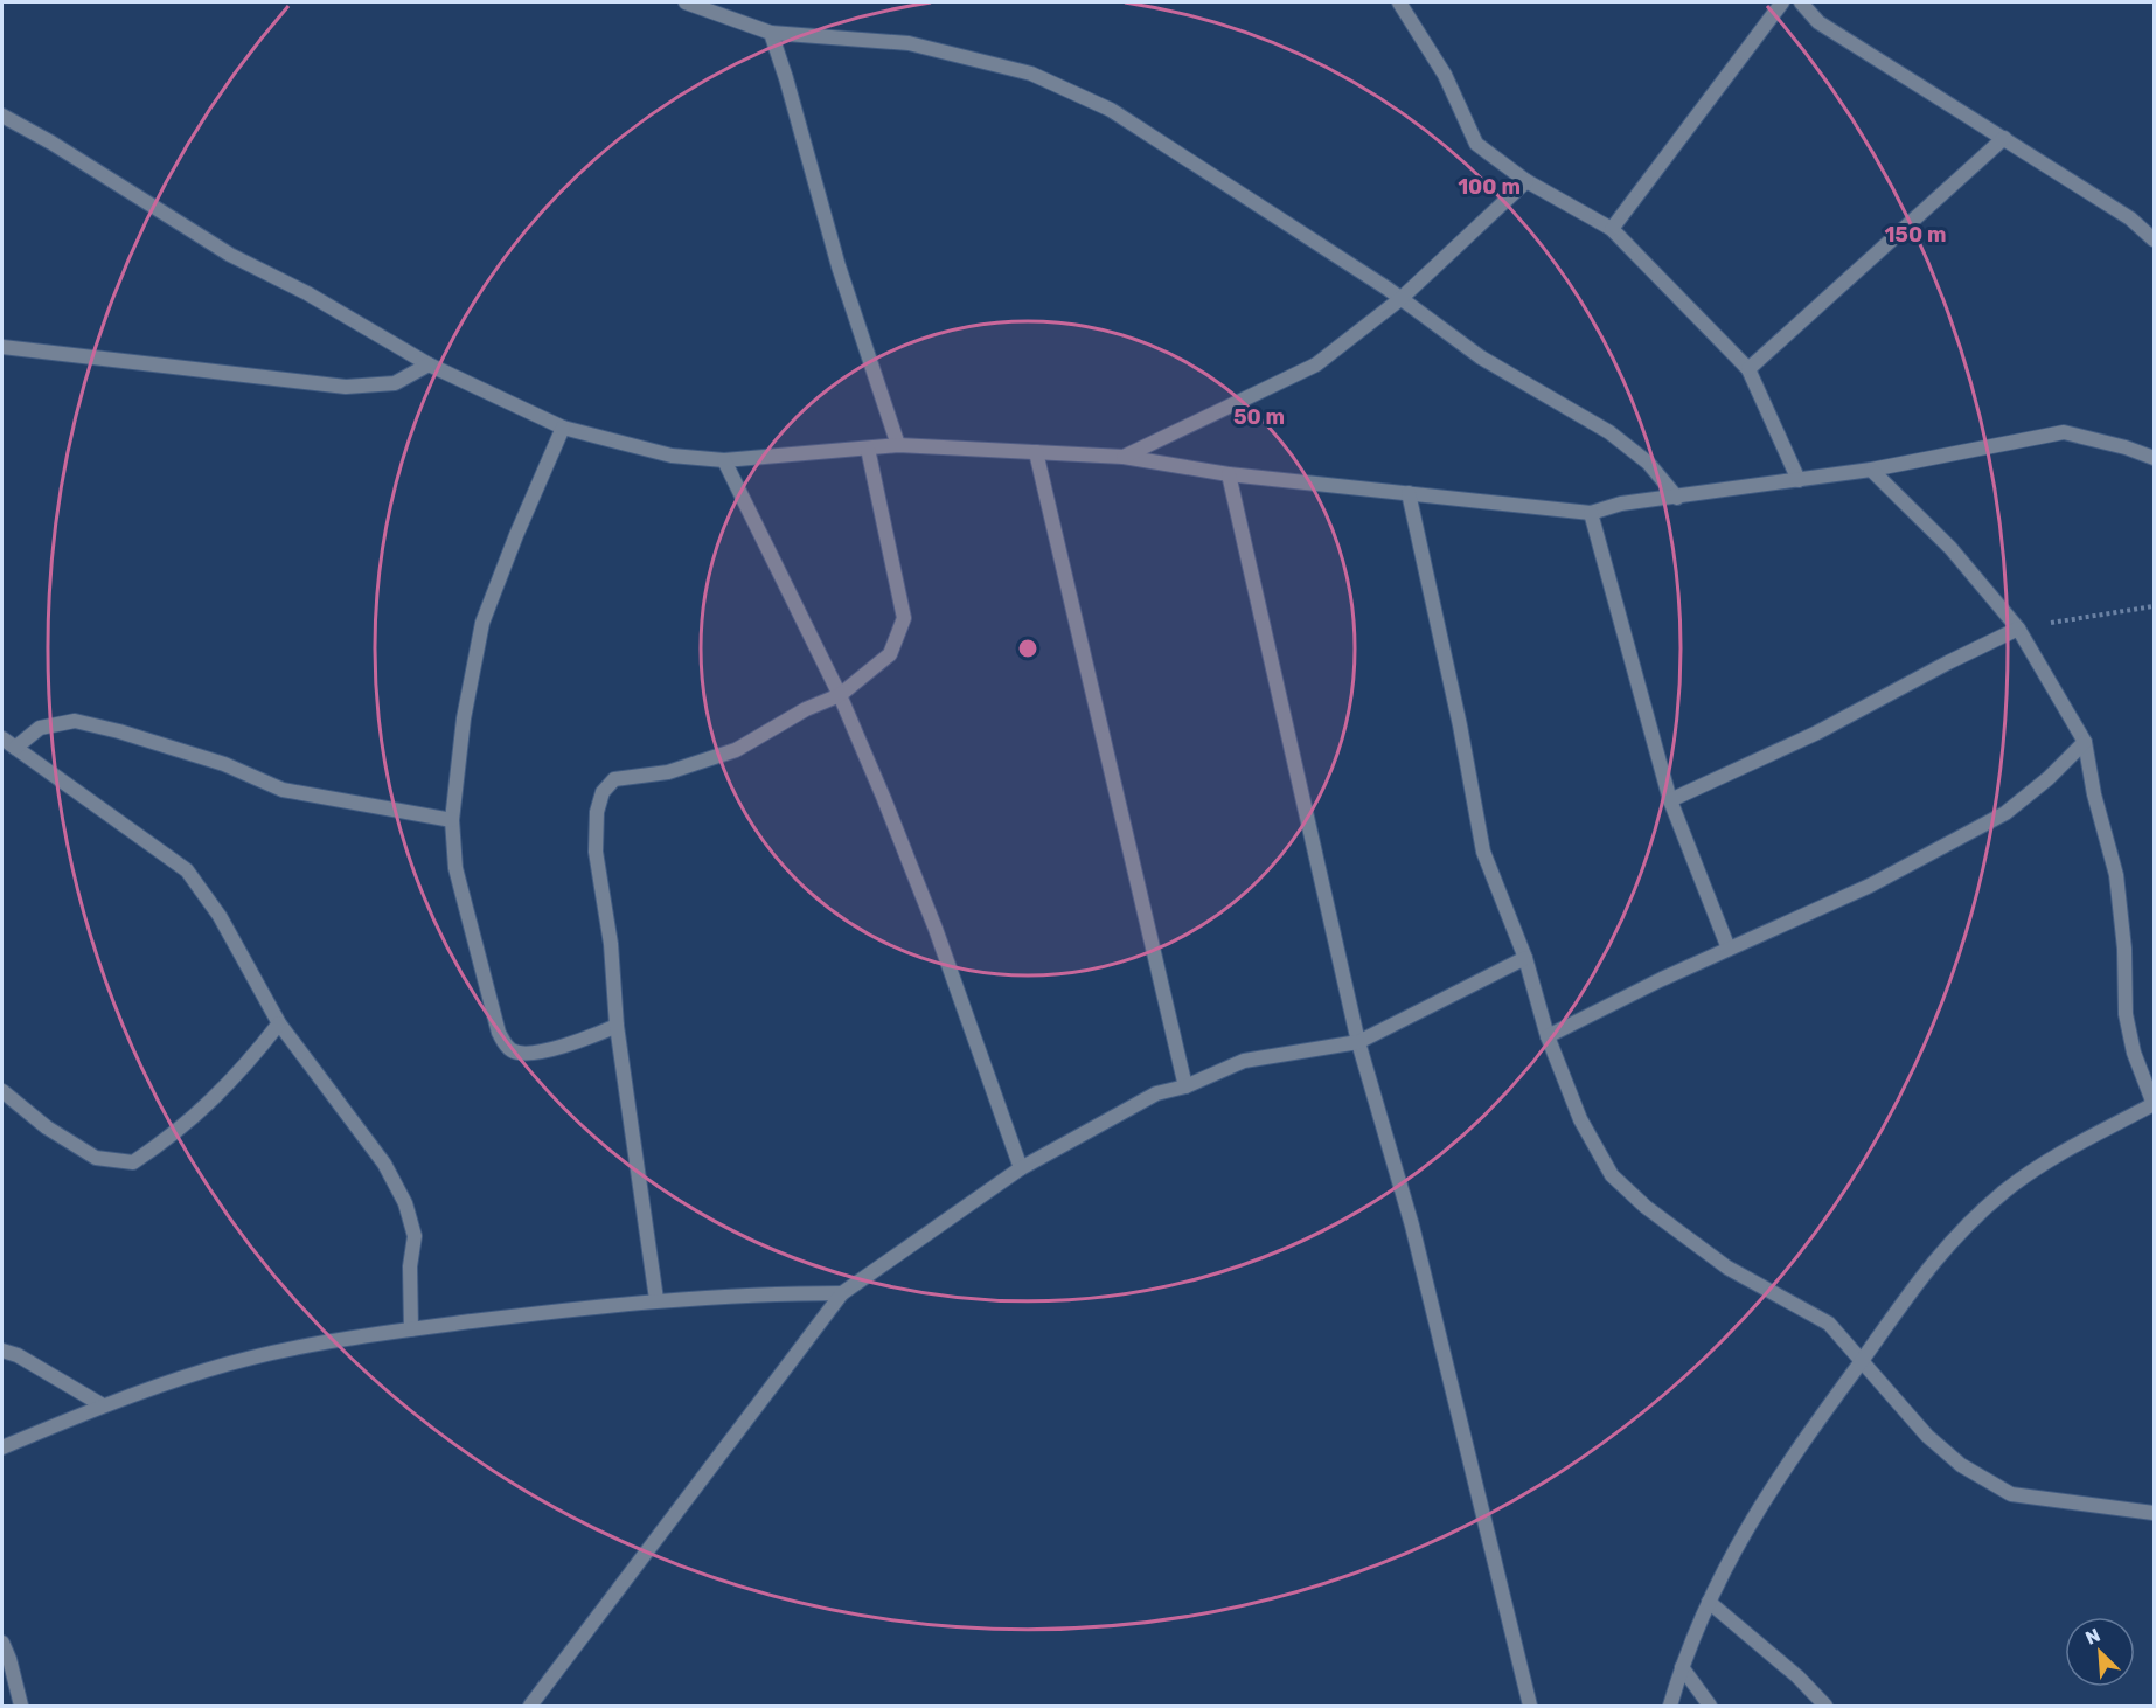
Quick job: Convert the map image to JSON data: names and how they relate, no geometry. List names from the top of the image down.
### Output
{
  "north": "top left",
  "rings": ["100 m", "150 m", "50 m"]
}
